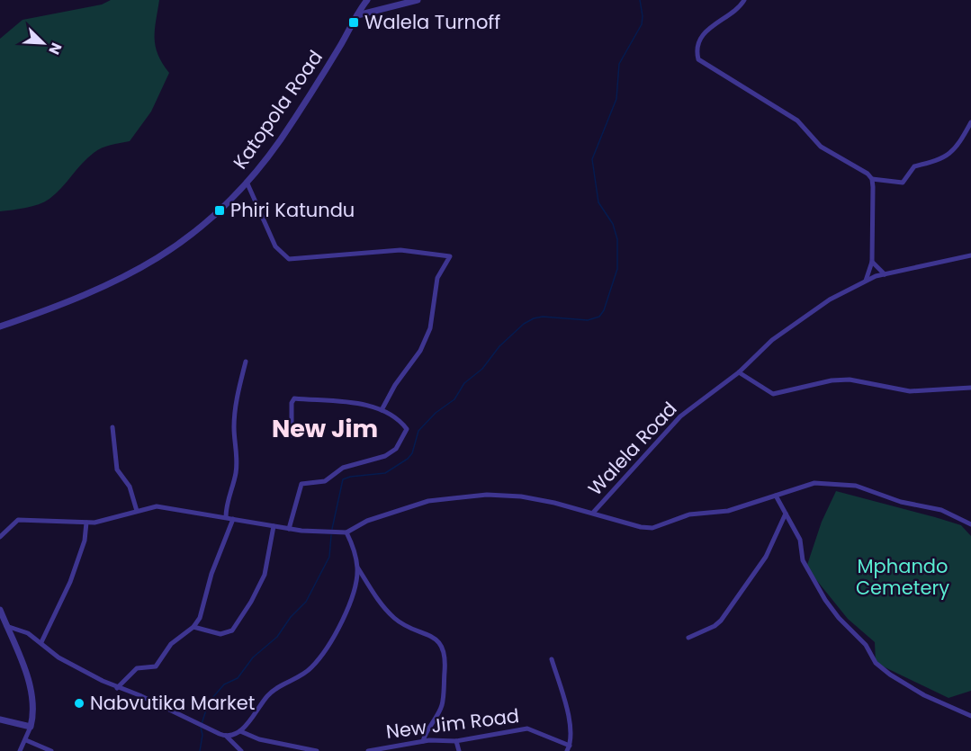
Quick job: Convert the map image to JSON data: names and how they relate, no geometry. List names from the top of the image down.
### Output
{
  "streets": {
    "street": ["Katopola Road", "Walela Road", "New Jim Road"]
  },
  "districts": ["New Jim"],
  "parks": ["Mphando Cemetery"],
  "places": {
    "transit": ["Walela Turnoff", "Phiri Katundu"],
    "other": ["Nabvutika Market"]
  },
  "north": "bottom right"
}
